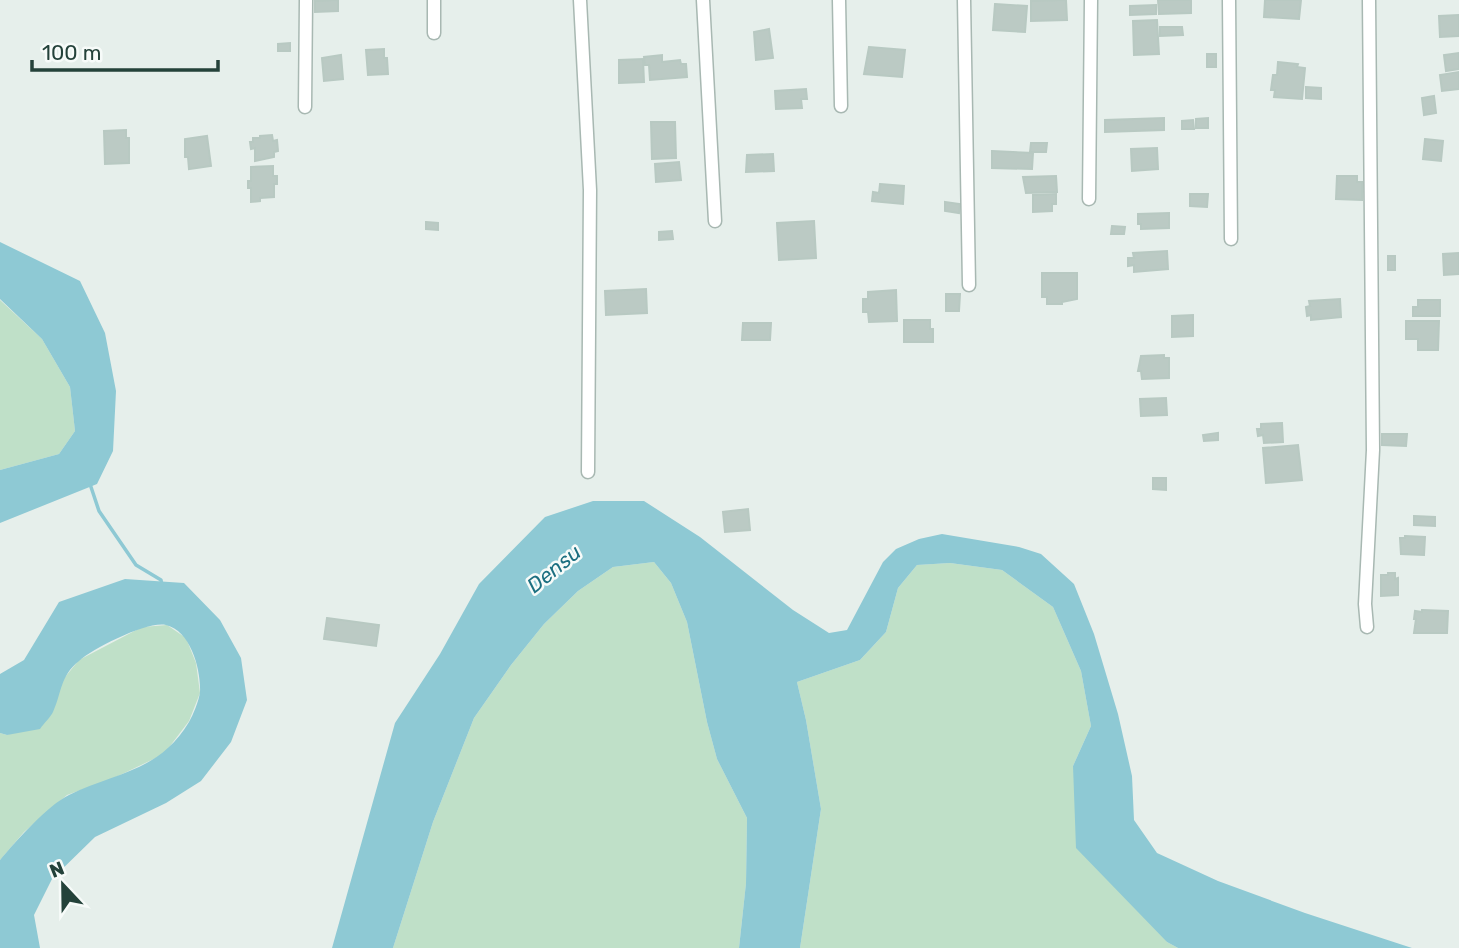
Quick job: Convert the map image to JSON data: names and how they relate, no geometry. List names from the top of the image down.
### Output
{
  "water": ["Densu"],
  "scale_bar": "100 m",
  "north": "top"
}
